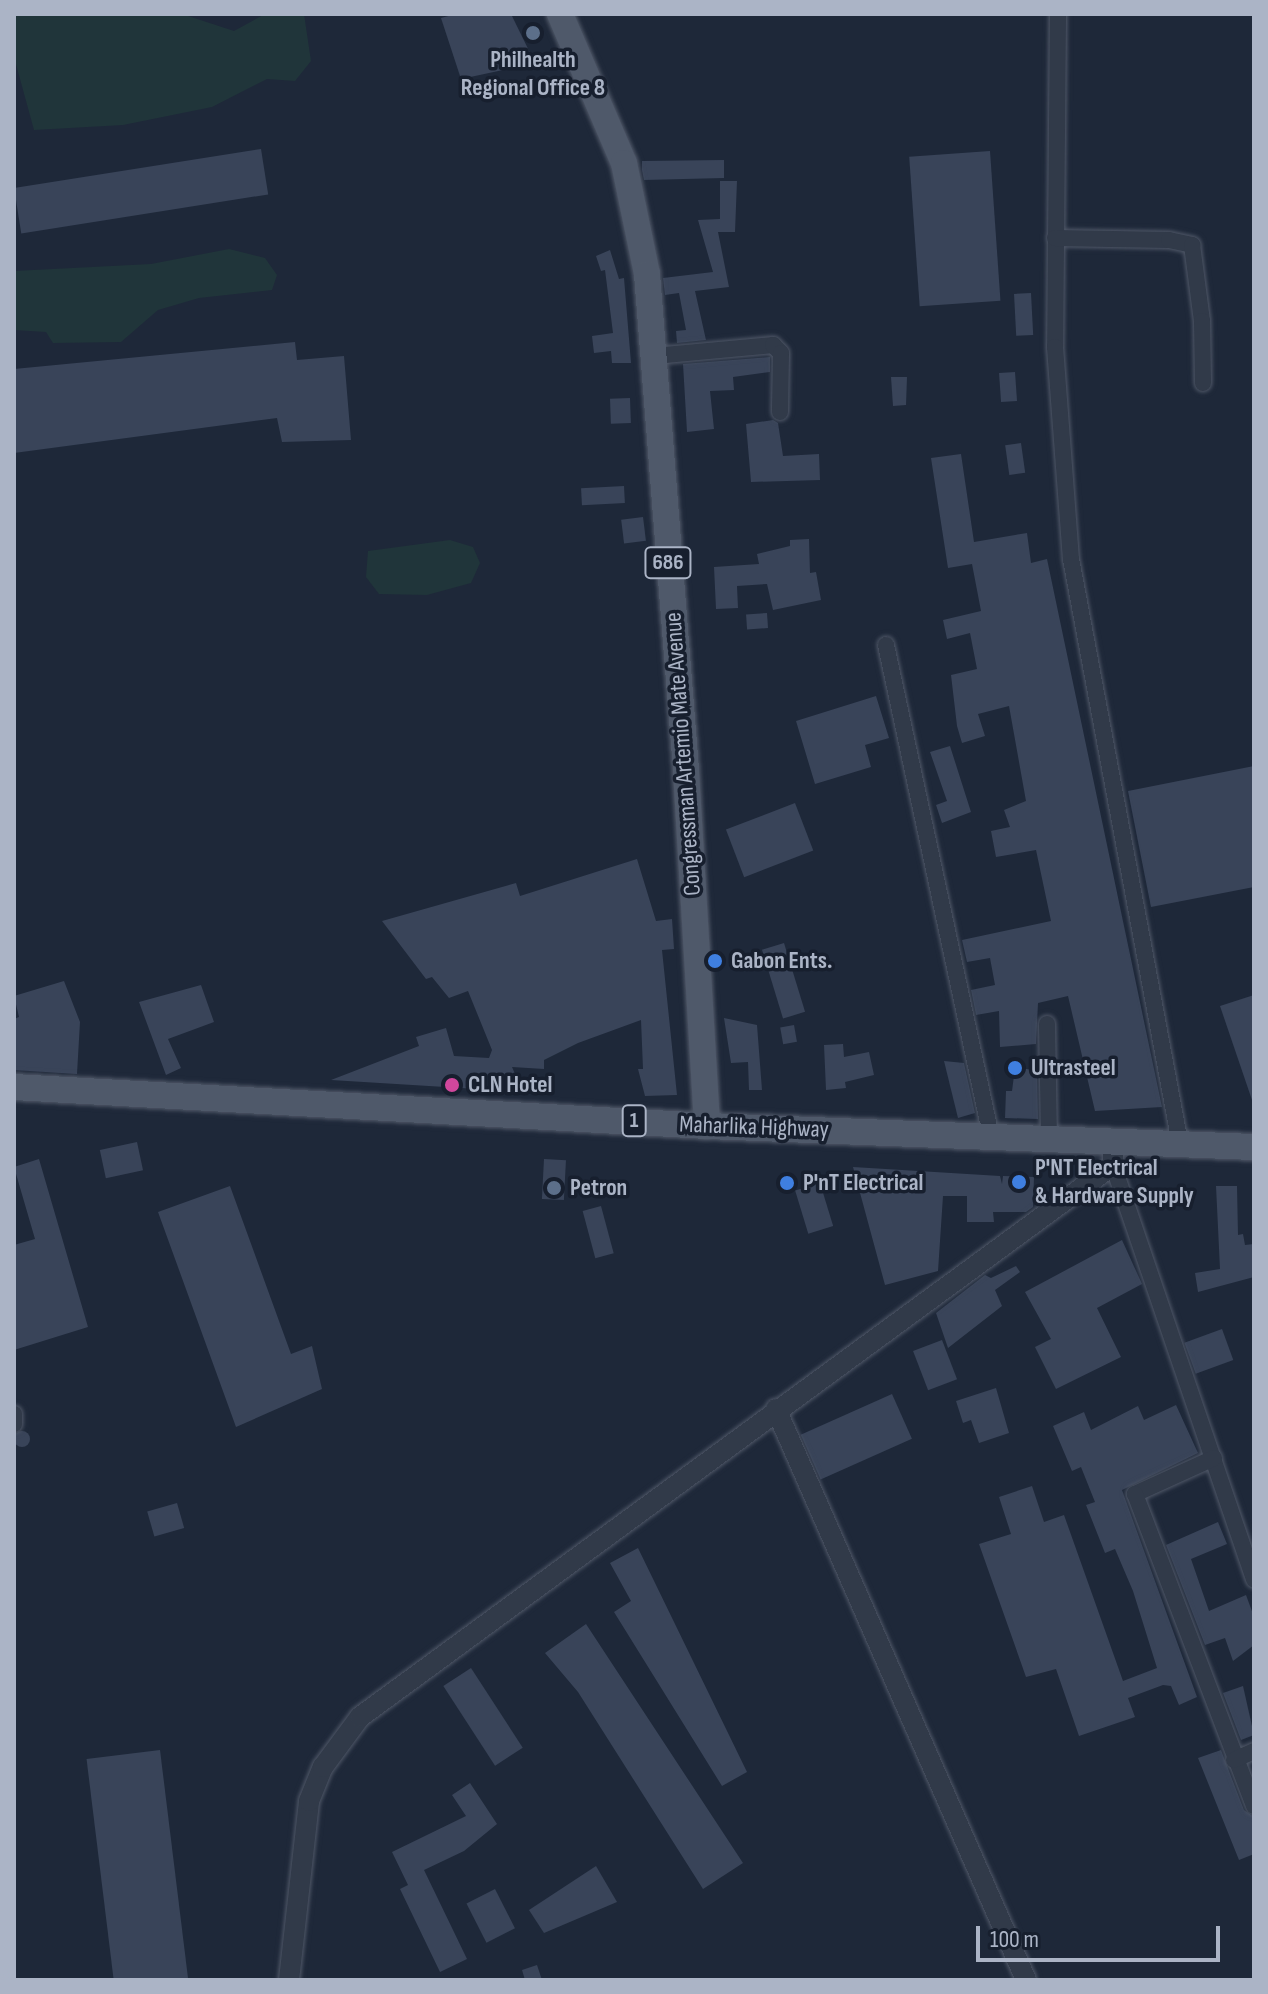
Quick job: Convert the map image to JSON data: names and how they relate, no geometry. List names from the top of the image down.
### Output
{
  "streets": {
    "main road": [
      "686",
      "Congressman Artemio Mate Avenue",
      "1",
      "Maharlika Highway"
    ]
  },
  "crossings": [
    ["Congressman Artemio Mate Avenue", "Maharlika Highway"]
  ],
  "places": [
    "Philhealth Regional Office 8",
    "Gabon Ents.",
    "Ultrasteel",
    "CLN Hotel",
    "P'NT Electrical & Hardware Supply",
    "P'nT Electrical",
    "Petron"
  ],
  "scale_bar": "100 m"
}
